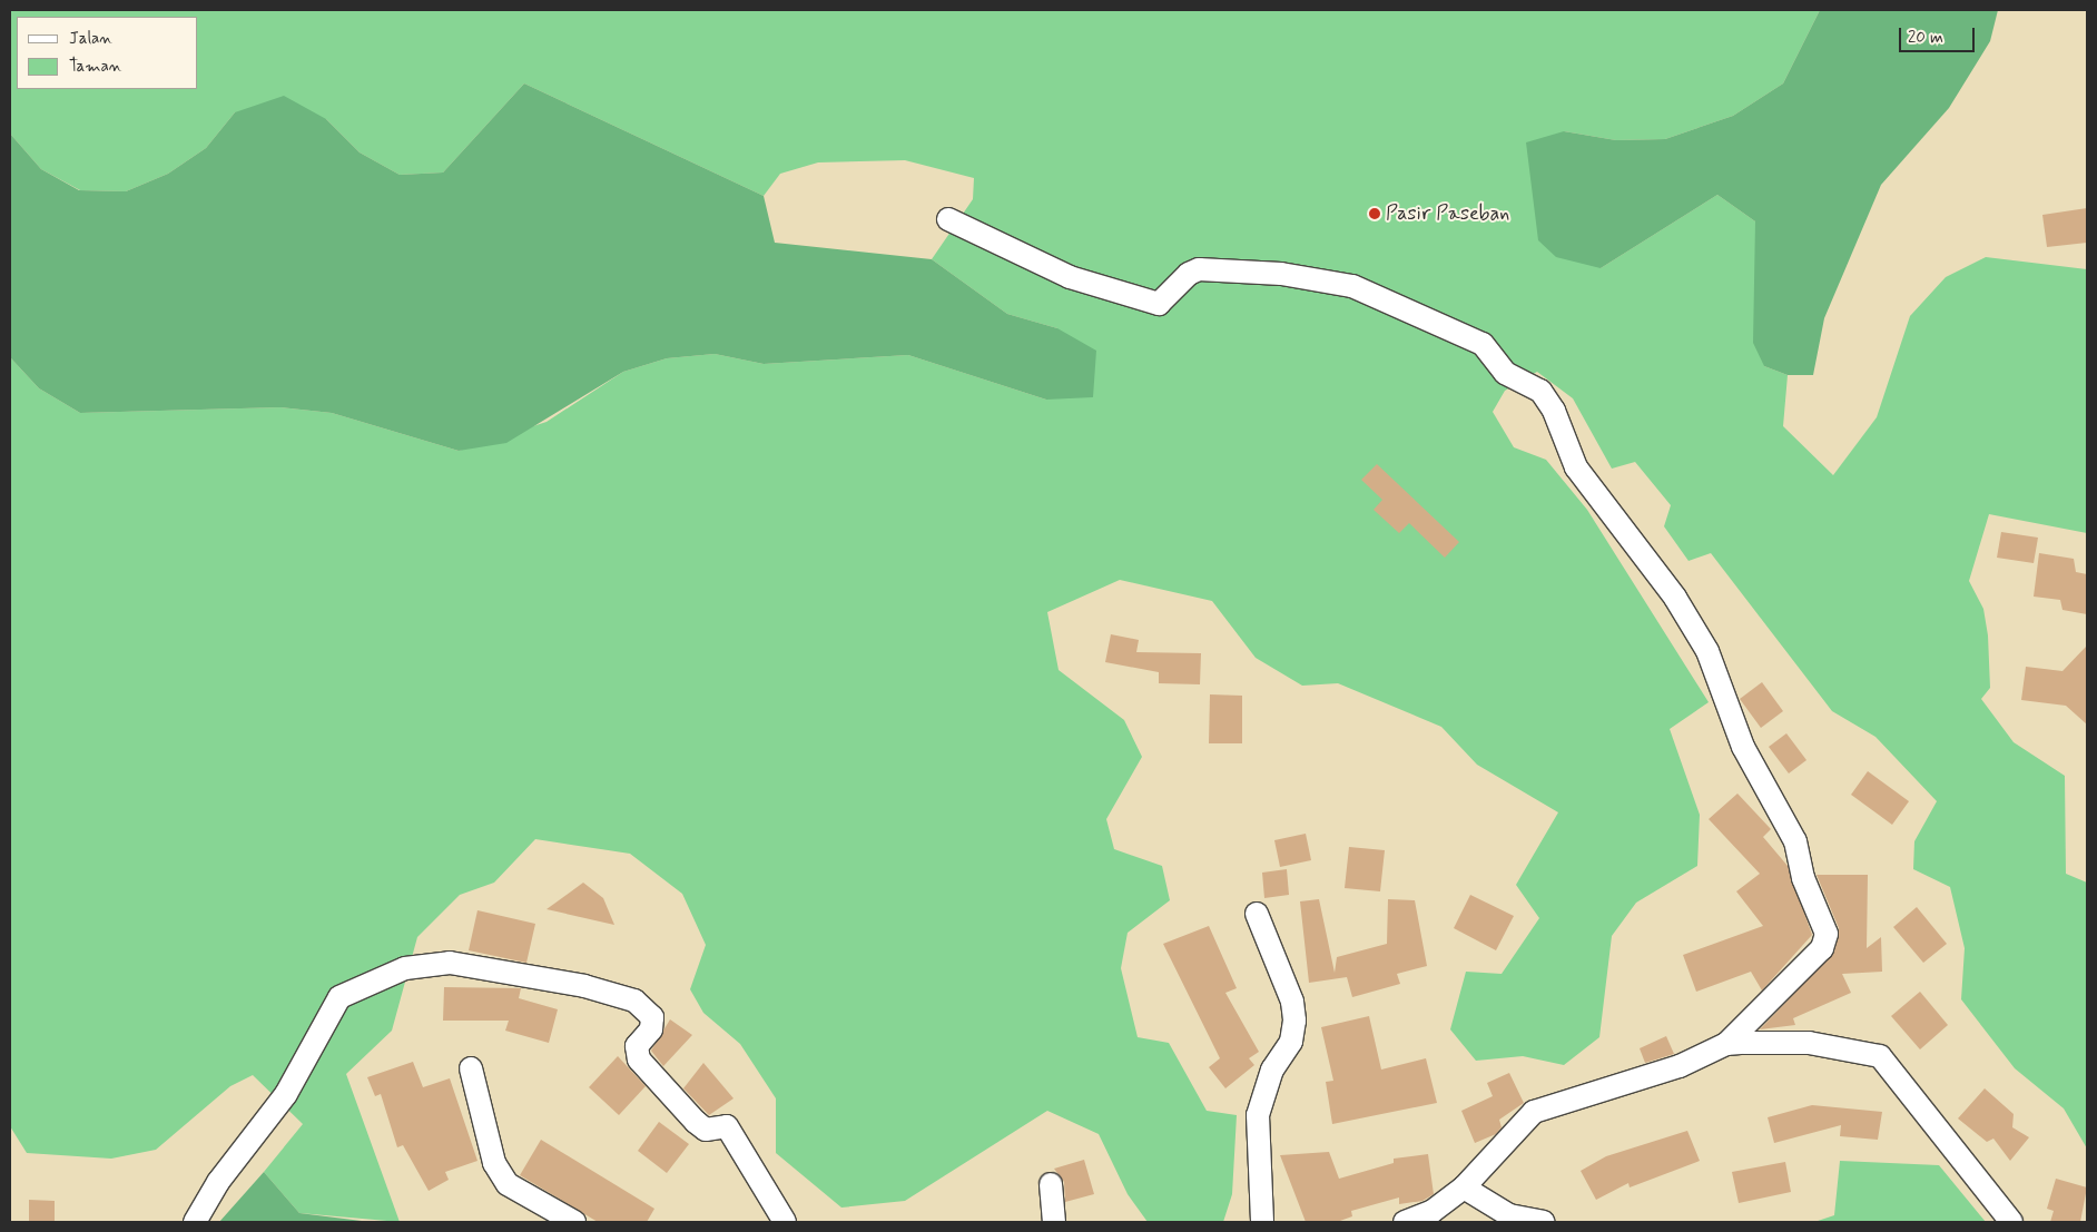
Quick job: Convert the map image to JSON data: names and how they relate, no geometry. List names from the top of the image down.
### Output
{
  "places": ["Pasir Paseban"],
  "legend": ["Jalan", "Taman"],
  "scale_bar": "20 m"
}
